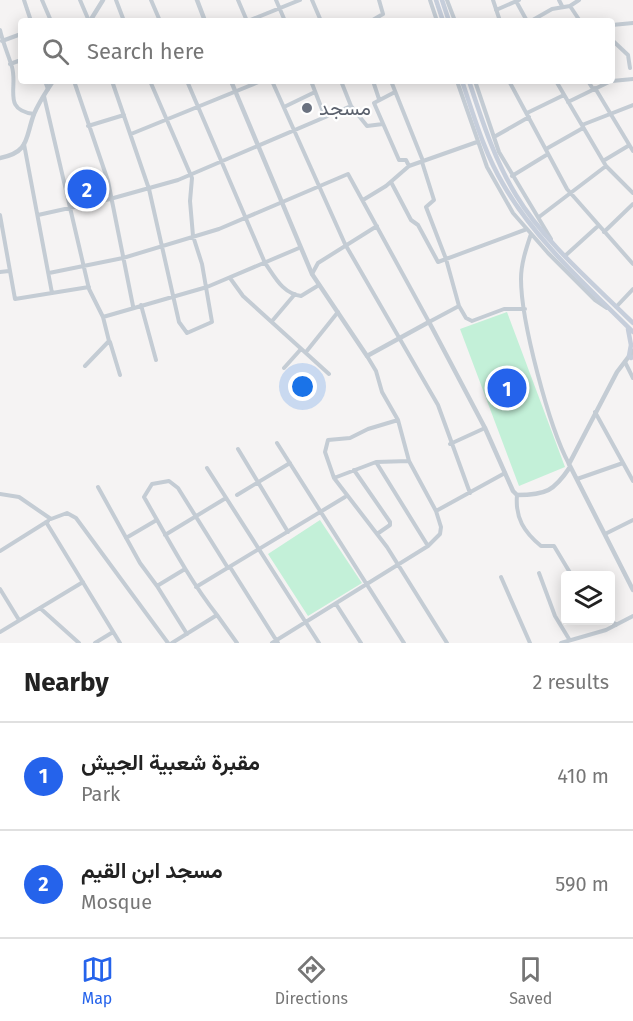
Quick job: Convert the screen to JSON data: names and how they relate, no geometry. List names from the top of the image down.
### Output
{
  "places": ["مسجد"],
  "page": {
    "search": "Search here",
    "pins": ["2", "1"],
    "heading": ["Nearby", "2 results"],
    "list": [
      {
        "mark": "1",
        "name": "مقبرة شعبية الجيش",
        "note": "Park",
        "value": "410 m"
      },
      {
        "mark": "2",
        "name": "مسجد ابن القيم",
        "note": "Mosque",
        "value": "590 m"
      }
    ],
    "nav": ["Map", "Directions", "Saved"]
  }
}
